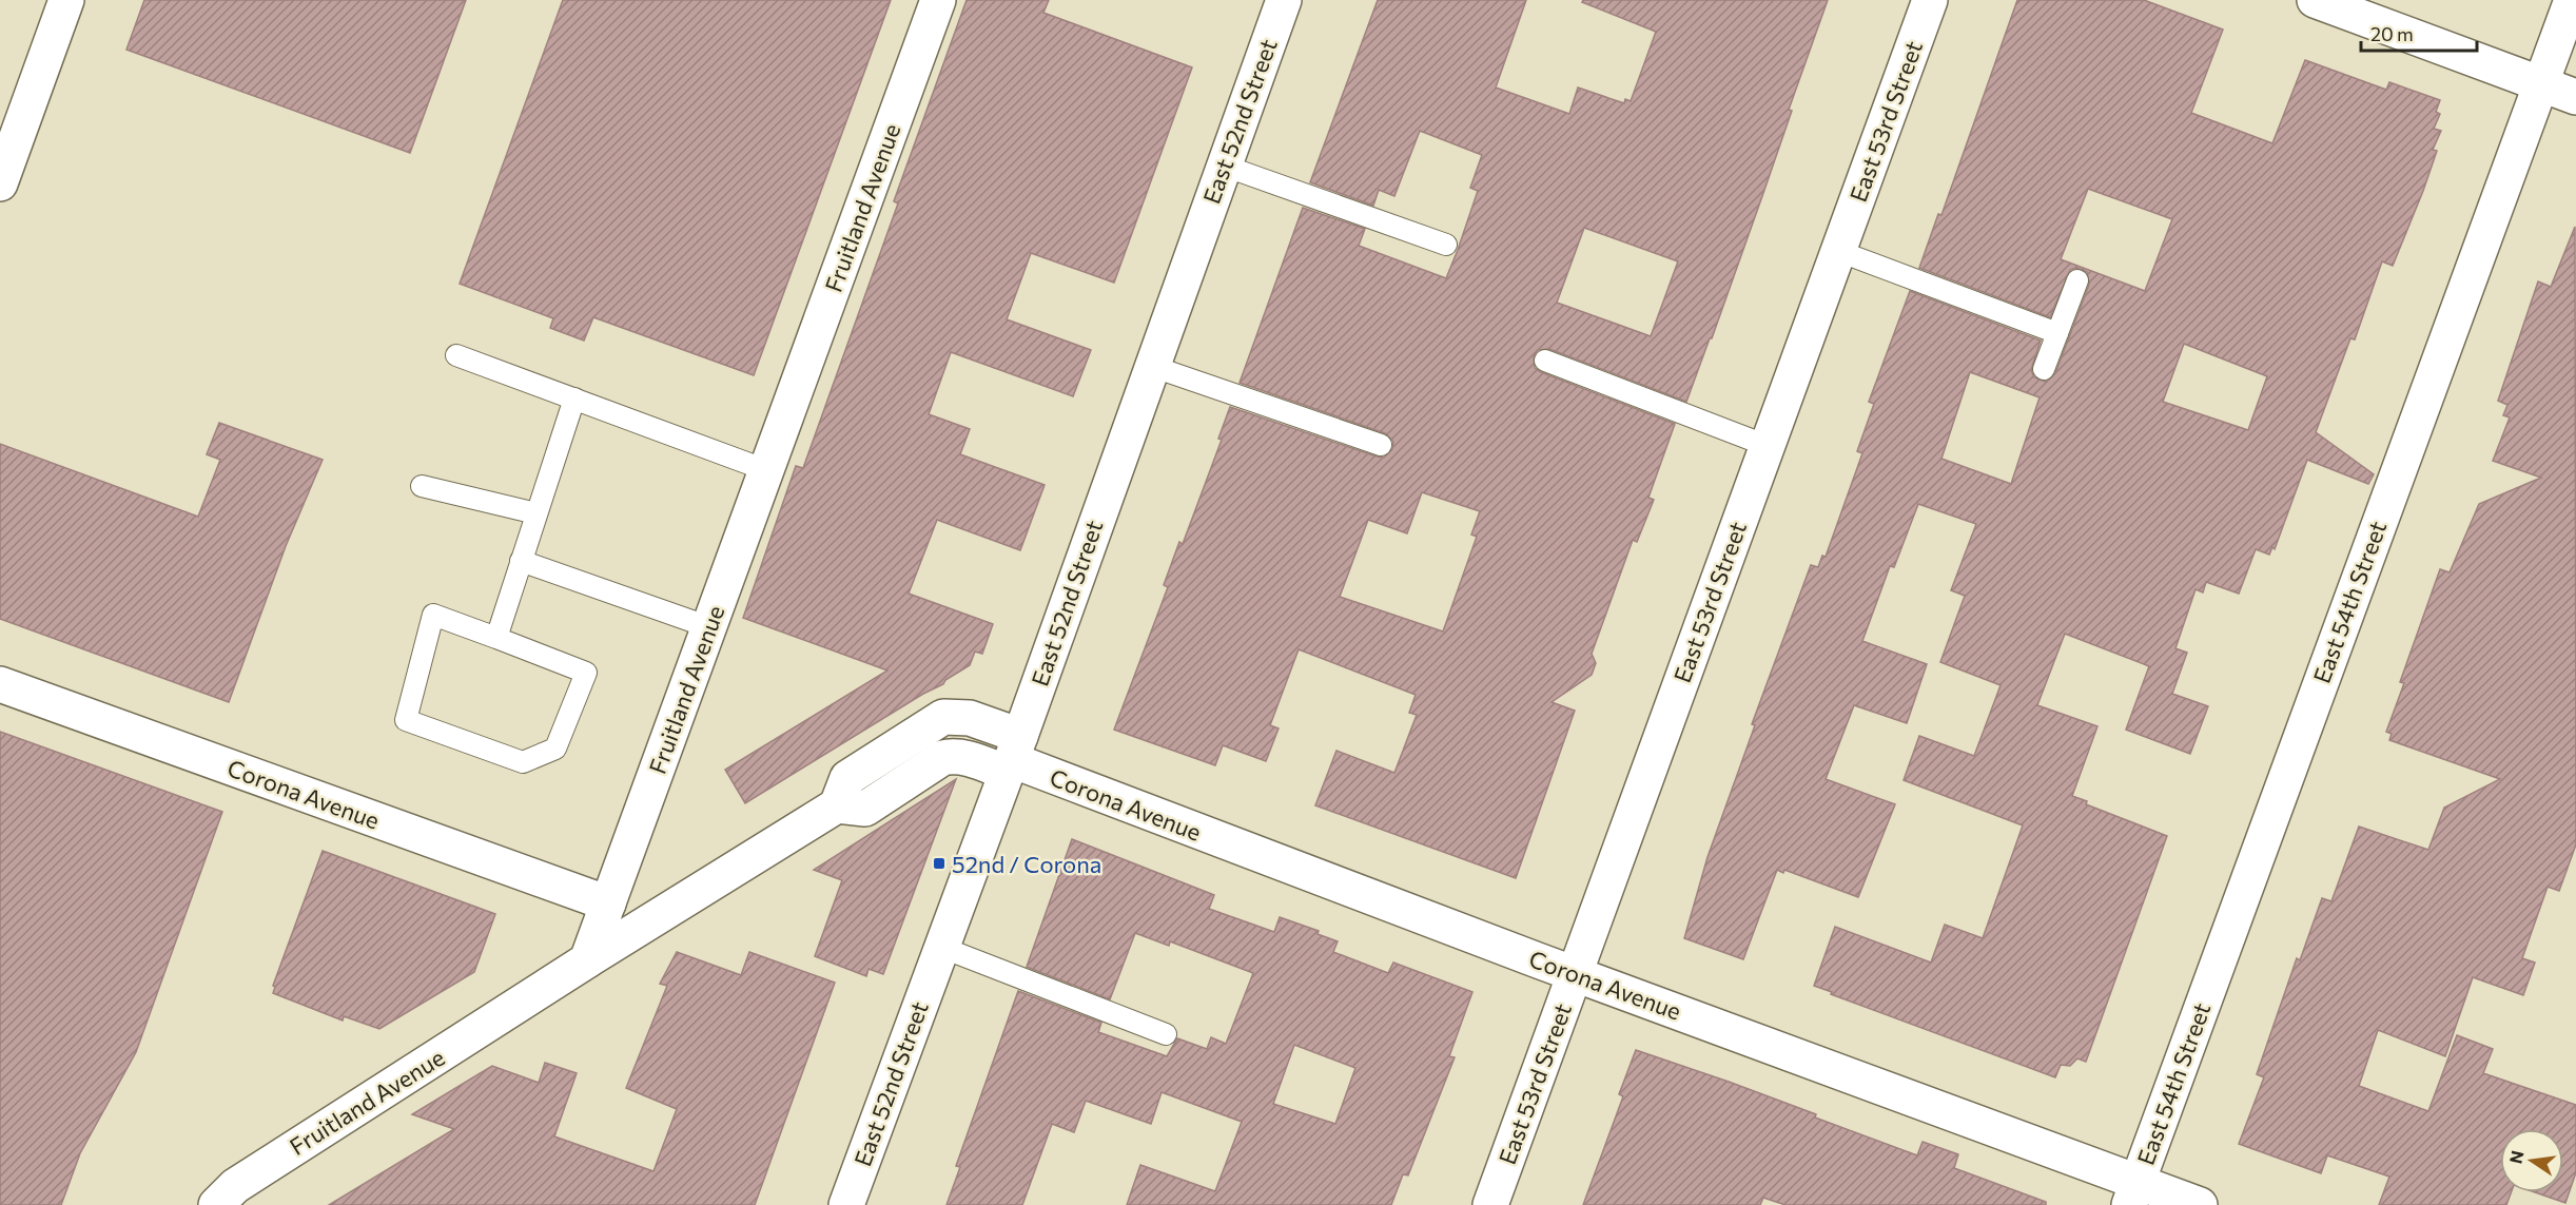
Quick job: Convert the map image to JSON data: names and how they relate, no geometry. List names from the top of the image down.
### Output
{
  "streets": {
    "street": [
      "East 52nd Street",
      "East 53rd Street",
      "Fruitland Avenue",
      "East 54th Street",
      "Corona Avenue"
    ]
  },
  "crossings": [
    ["East 52nd Street", "Corona Avenue"],
    ["East 53rd Street", "Corona Avenue"],
    ["Fruitland Avenue", "Corona Avenue"],
    ["East 54th Street", "Corona Avenue"]
  ],
  "places": {
    "transit": ["52nd / Corona"]
  },
  "scale_bar": "20 m",
  "north": "left"
}
